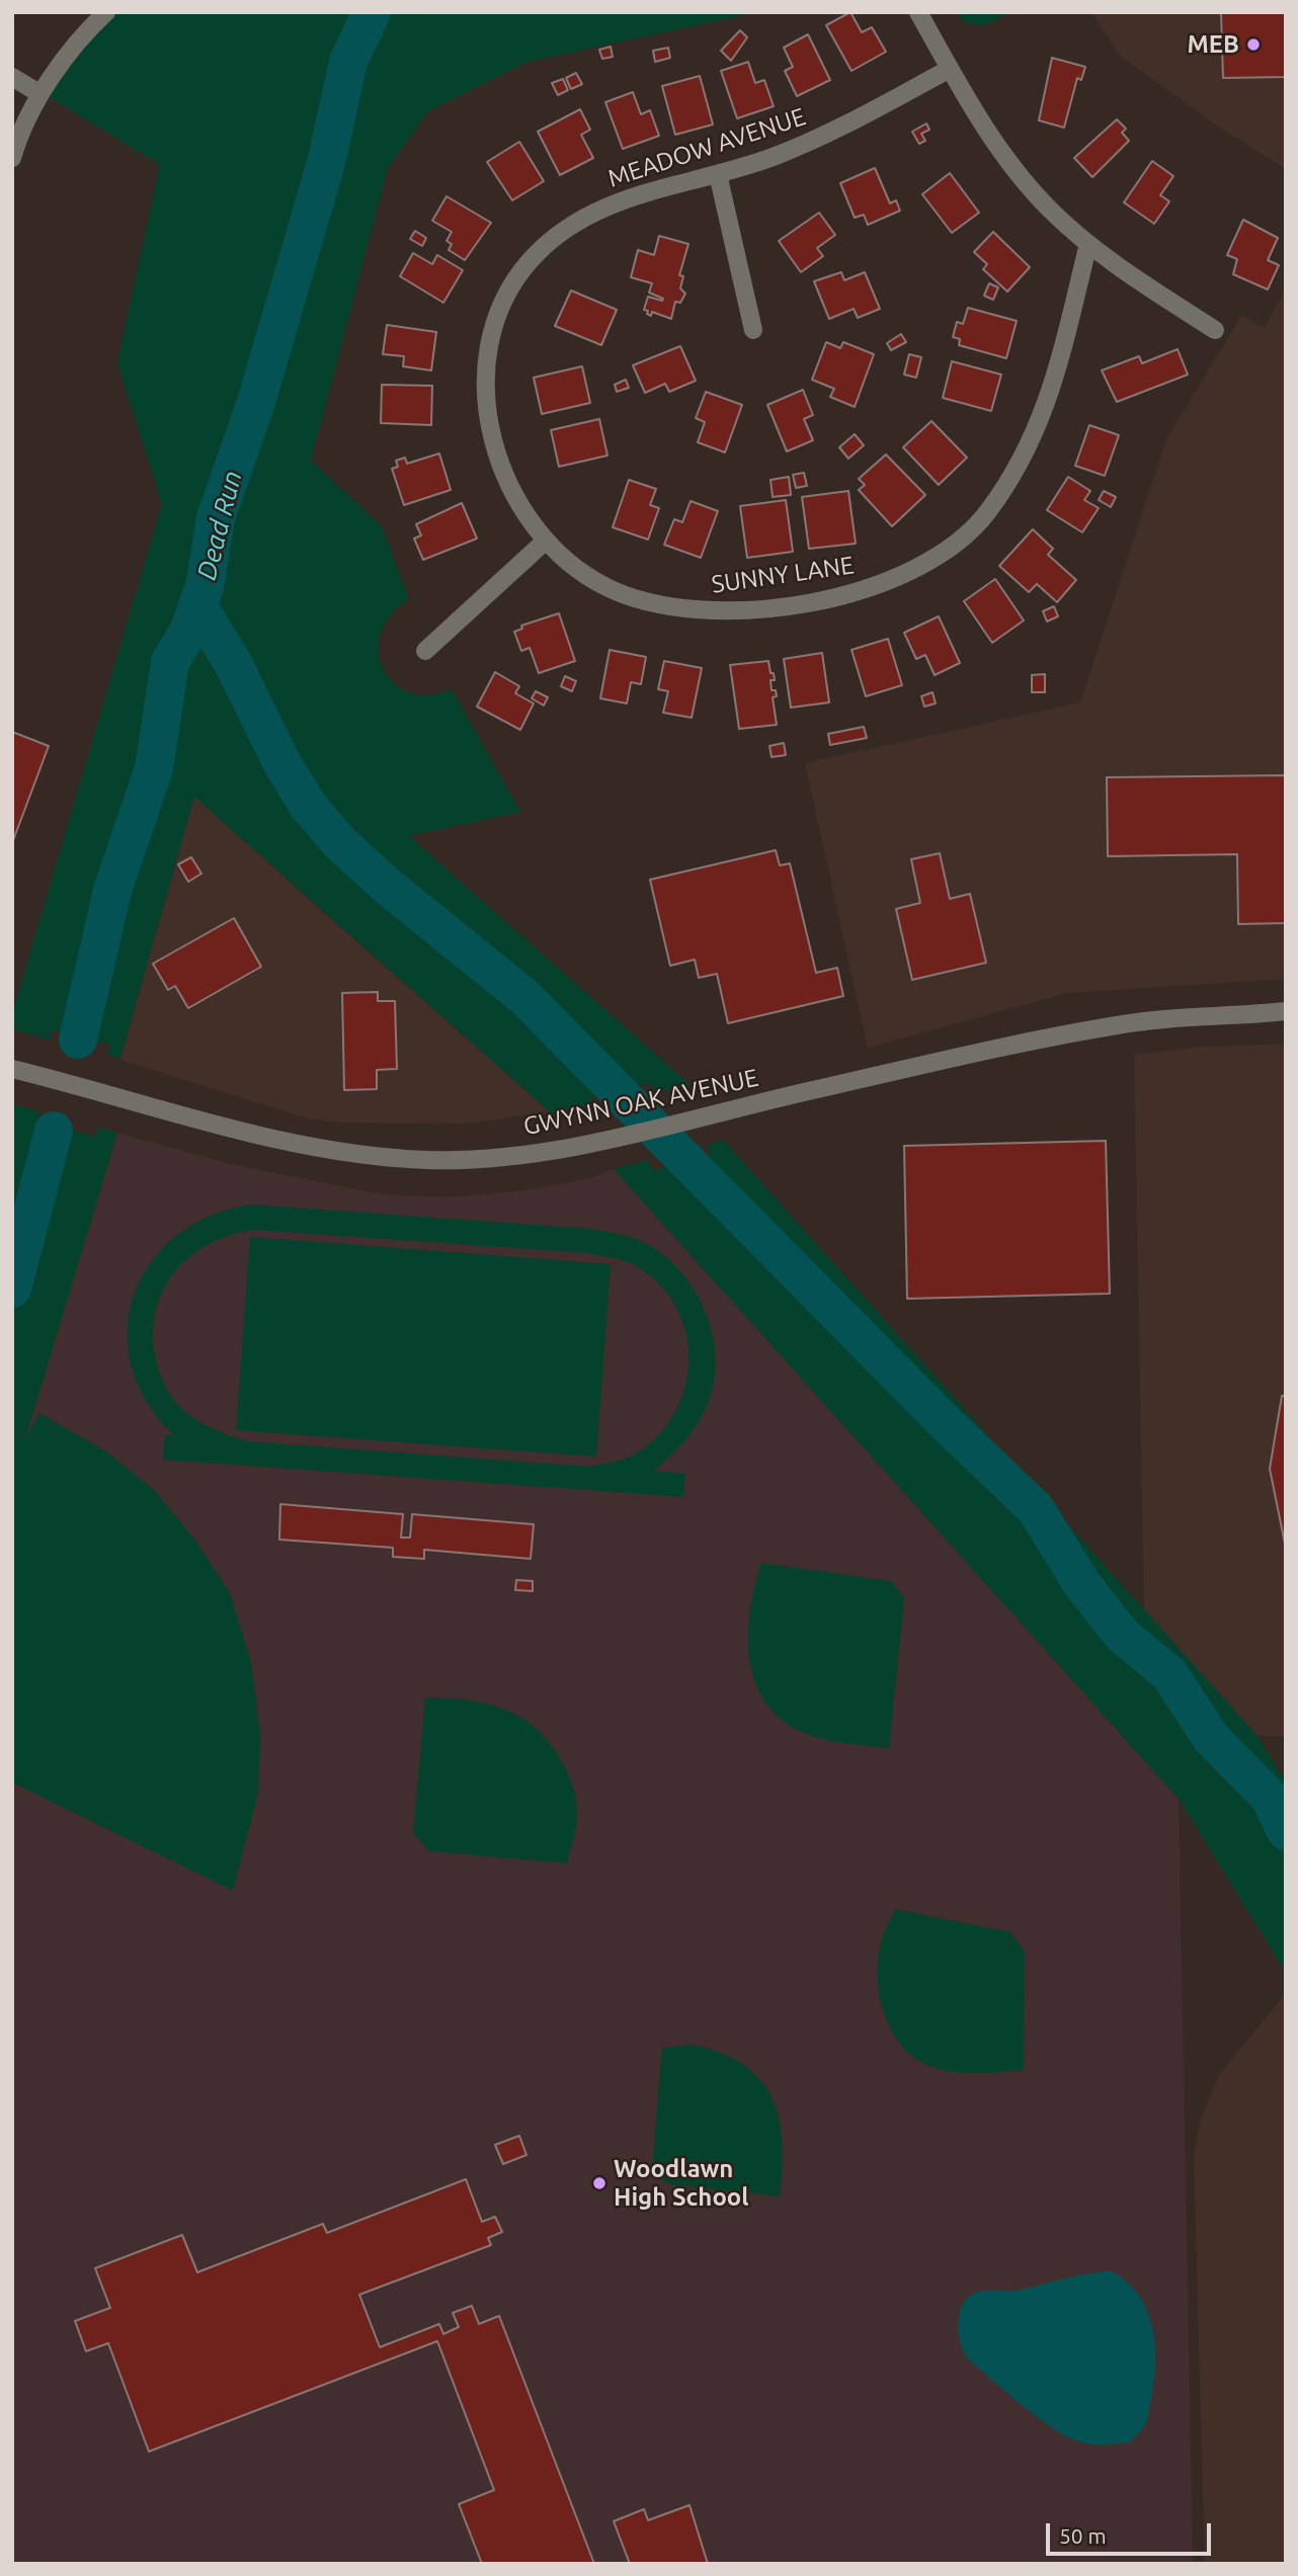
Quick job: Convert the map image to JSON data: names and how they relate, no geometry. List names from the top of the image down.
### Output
{
  "streets": {
    "street": ["MEADOW AVENUE", "SUNNY LANE", "GWYNN OAK AVENUE"]
  },
  "crossings": [
    ["MEADOW AVENUE", "SUNNY LANE"]
  ],
  "water": ["Dead Run"],
  "places": ["MEB", "Woodlawn High School"],
  "scale_bar": "50 m"
}
